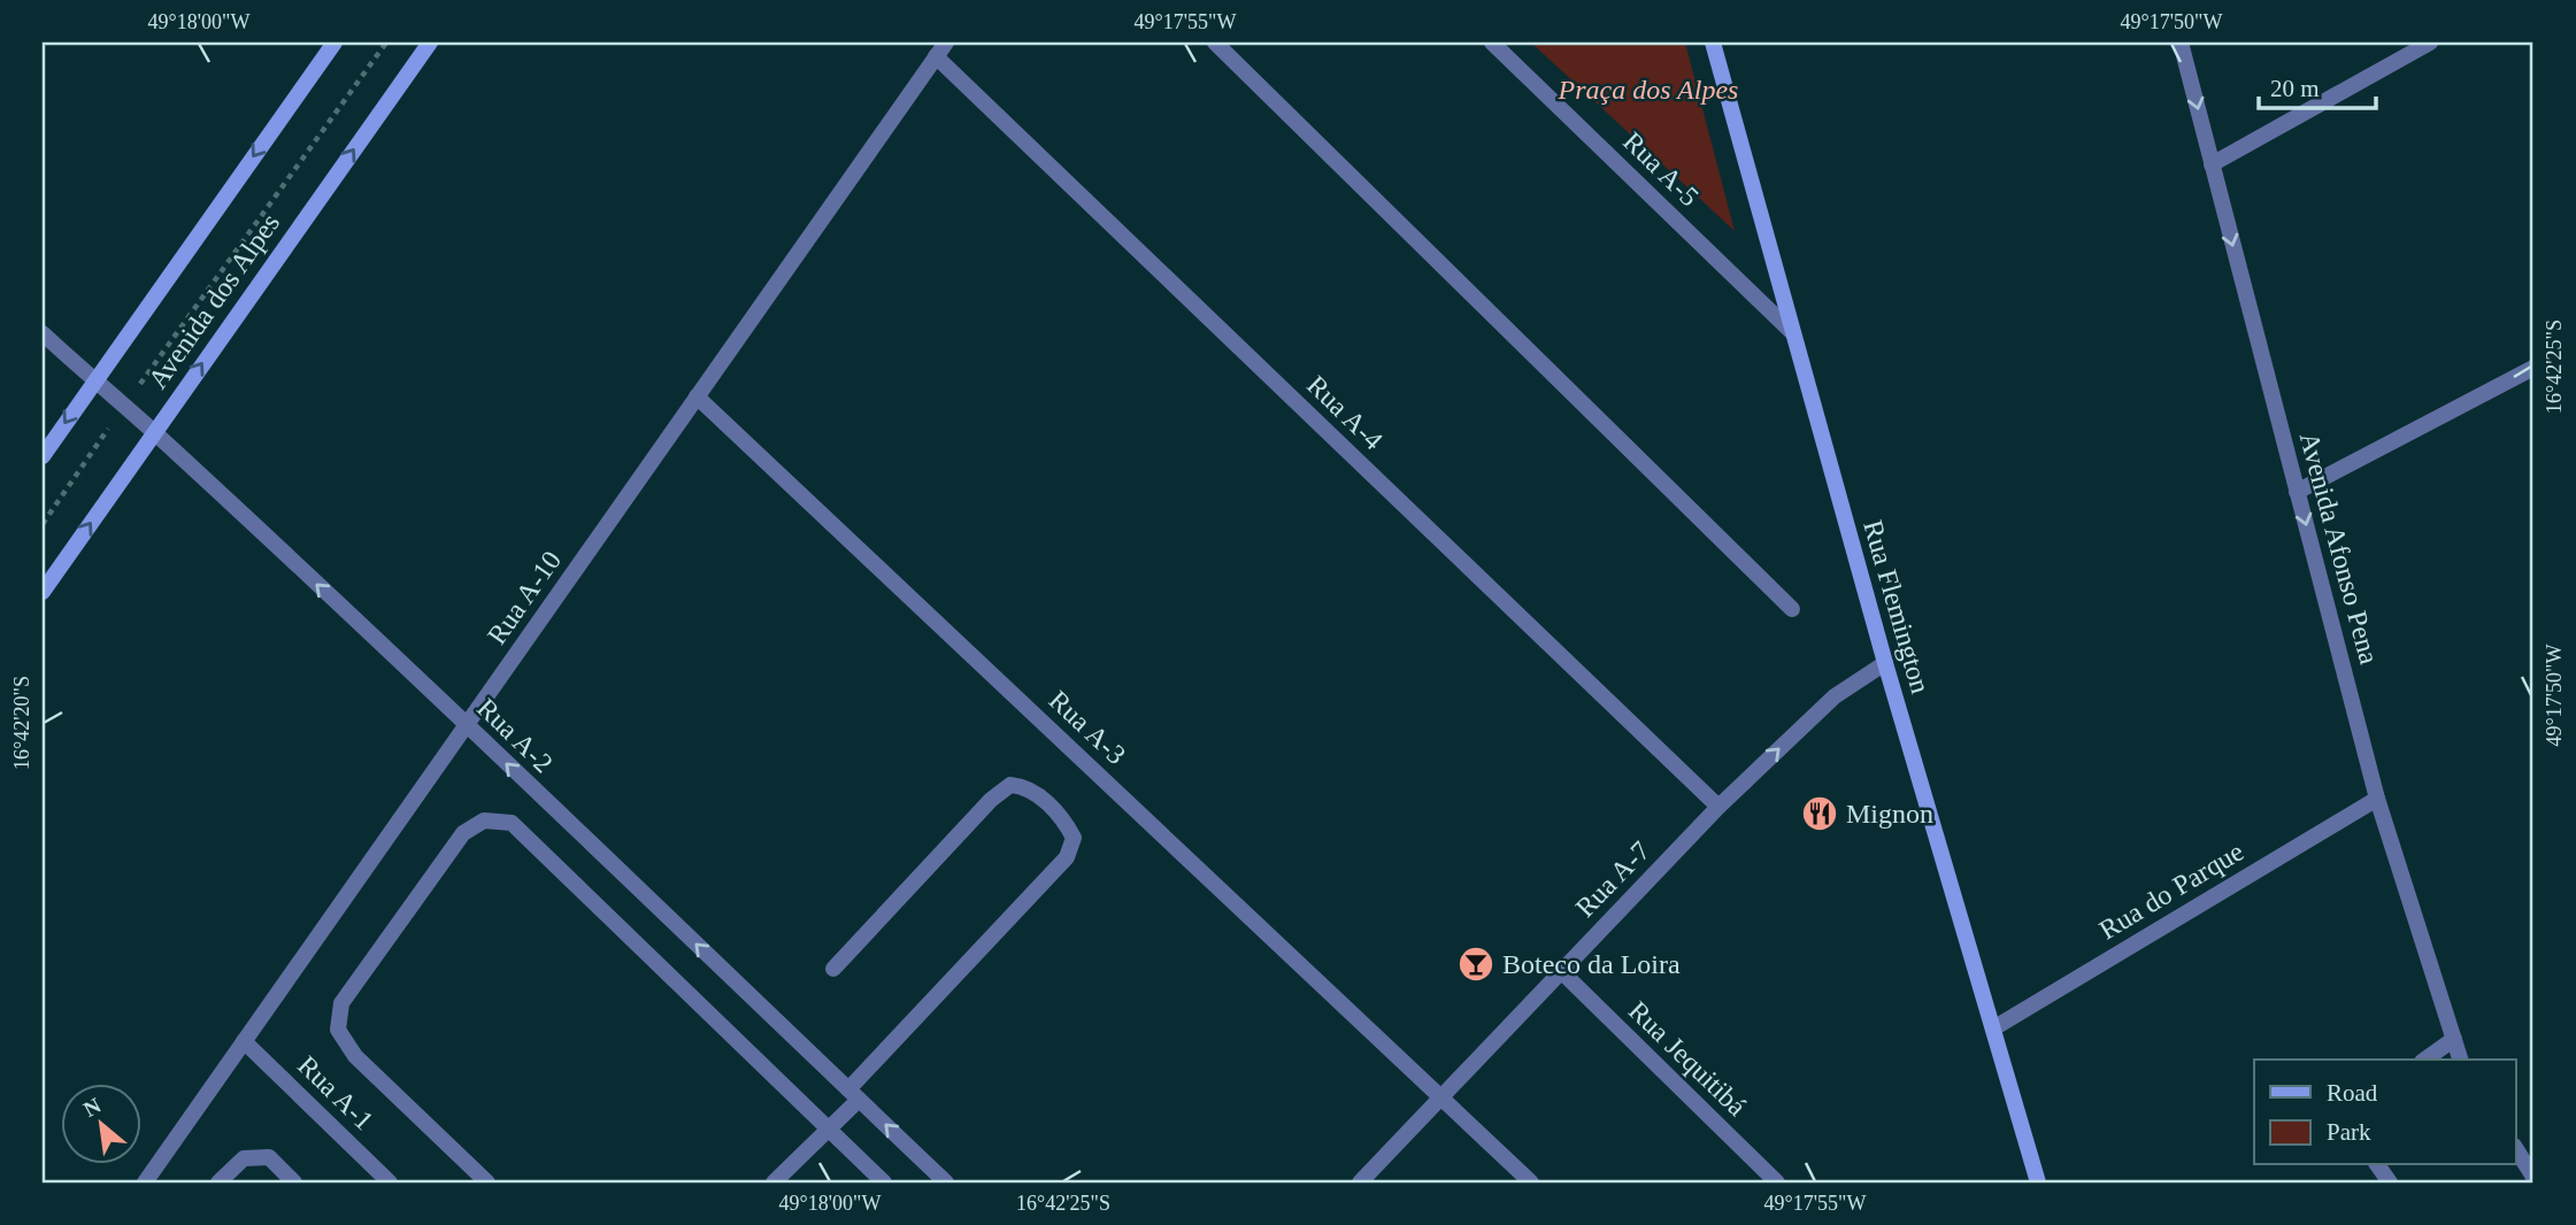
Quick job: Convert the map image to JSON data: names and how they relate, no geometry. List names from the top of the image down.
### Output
{
  "streets": {
    "street": [
      "Rua A-5",
      "Avenida dos Alpes",
      "Rua A-4",
      "Avenida Afonso Pena",
      "Rua A-10",
      "Rua Flemington",
      "Rua A-3",
      "Rua A-2",
      "Rua A-7",
      "Rua do Parque",
      "Rua Jequitibá",
      "Rua A-1"
    ]
  },
  "crossings": [
    ["Rua A-5", "Rua Flemington"],
    ["Avenida dos Alpes", "Rua A-2"],
    ["Rua A-4", "Rua A-10"],
    ["Rua A-4", "Rua A-7"],
    ["Avenida Afonso Pena", "Rua do Parque"],
    ["Rua A-10", "Rua A-3"],
    ["Rua A-10", "Rua A-2"],
    ["Rua A-10", "Rua A-1"],
    ["Rua Flemington", "Rua A-7"],
    ["Rua Flemington", "Rua do Parque"],
    ["Rua A-3", "Rua A-7"],
    ["Rua A-7", "Rua Jequitibá"]
  ],
  "one_way": ["Avenida Afonso Pena", "Rua A-2"],
  "parks": ["Praça dos Alpes"],
  "places": {
    "restaurant": ["Mignon"],
    "bar": ["Boteco da Loira"]
  },
  "legend": ["Road", "Park"],
  "scale_bar": "20 m",
  "north": "top left",
  "coordinates": [
    "49°18'00\"W",
    "49°17'55\"W",
    "49°17'50\"W",
    "16°42'25\"S",
    "16°42'20\"S"
  ]
}
